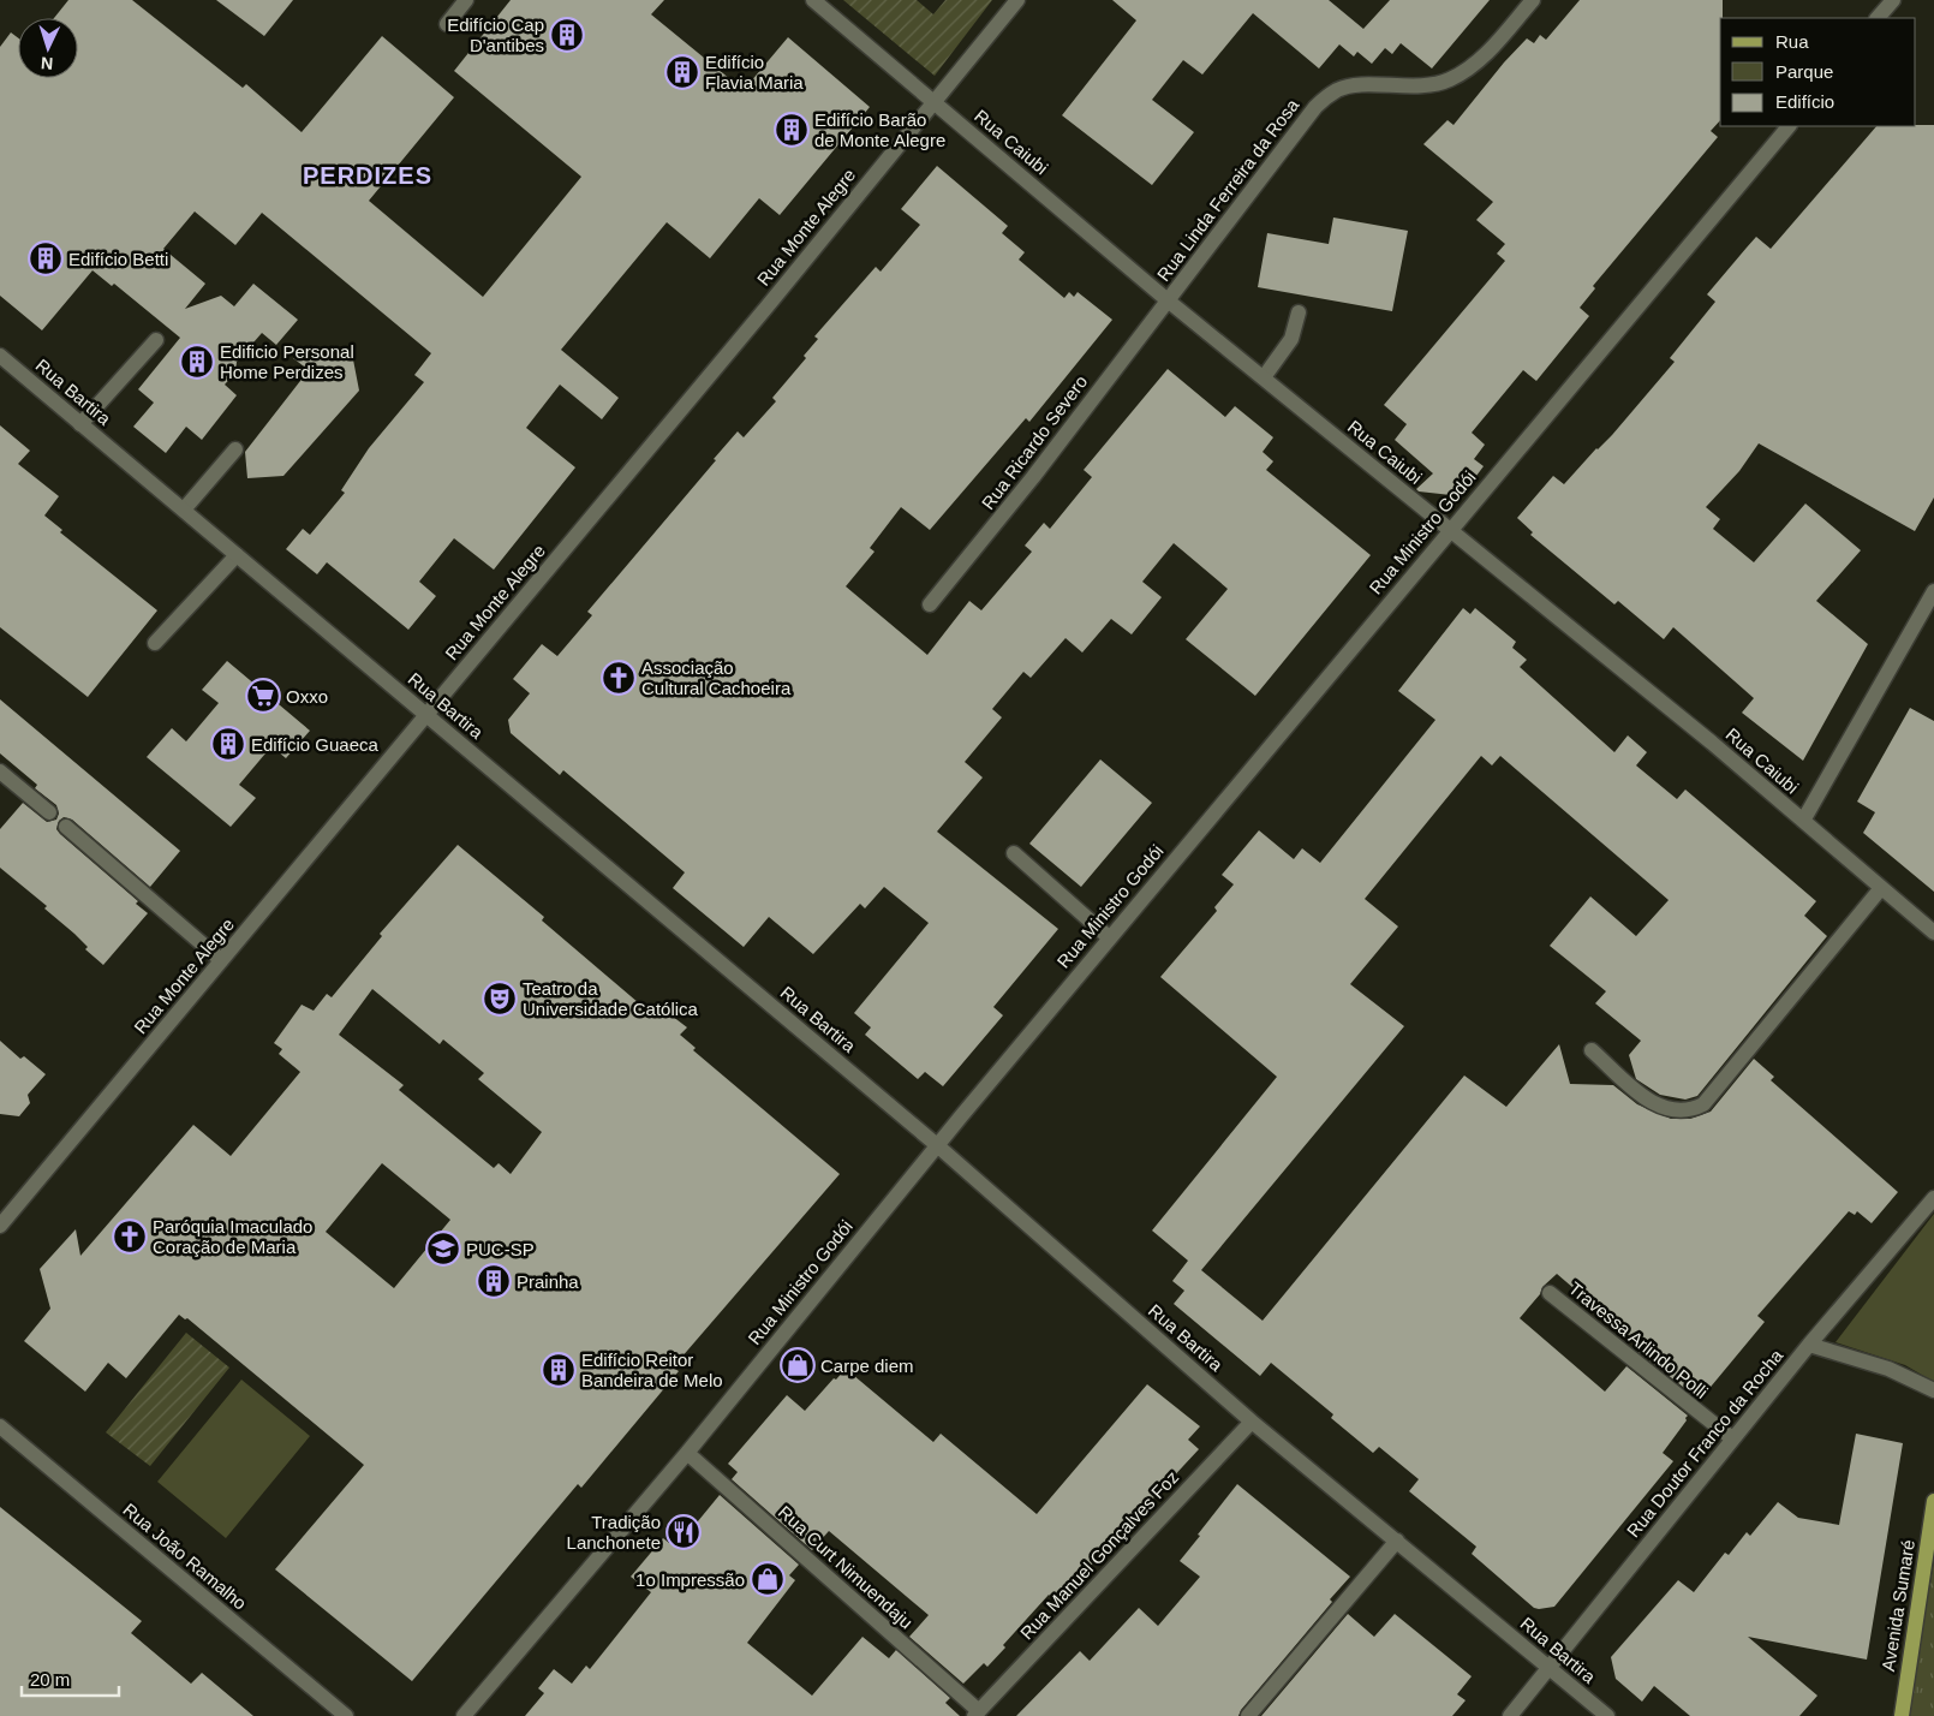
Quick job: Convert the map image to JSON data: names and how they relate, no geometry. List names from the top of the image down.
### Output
{
  "streets": {
    "main road": ["Avenida Sumaré"],
    "street": [
      "Rua Caiubi",
      "Rua Linda Ferreira da Rosa",
      "Rua Monte Alegre",
      "Rua Bartira",
      "Rua Ricardo Severo",
      "Rua Ministro Godói",
      "Travessa Arlindo Polli",
      "Rua Doutor Franco da Rocha",
      "Rua Manuel Gonçalves Foz",
      "Rua João Ramalho",
      "Rua Curt Nimuendaju"
    ]
  },
  "crossings": [
    ["Rua Caiubi", "Rua Linda Ferreira da Rosa"],
    ["Rua Caiubi", "Rua Monte Alegre"],
    ["Rua Caiubi", "Rua Ricardo Severo"],
    ["Rua Caiubi", "Rua Ministro Godói"],
    ["Rua Linda Ferreira da Rosa", "Rua Ricardo Severo"],
    ["Rua Monte Alegre", "Rua Bartira"],
    ["Rua Bartira", "Rua Ministro Godói"],
    ["Rua Bartira", "Rua Doutor Franco da Rocha"],
    ["Rua Bartira", "Rua Manuel Gonçalves Foz"],
    ["Rua Ministro Godói", "Rua Curt Nimuendaju"],
    ["Travessa Arlindo Polli", "Rua Doutor Franco da Rocha"],
    ["Rua Manuel Gonçalves Foz", "Rua Curt Nimuendaju"]
  ],
  "districts": ["PERDIZES"],
  "places": {
    "building": [
      "Edifício Cap D'antibes",
      "Edifício Flavia Maria",
      "Edifício Barão de Monte Alegre",
      "Edifício Betti",
      "Edificio Personal Home Perdizes",
      "Edifício Guaeca",
      "Prainha",
      "Edifício Reitor Bandeira de Melo"
    ],
    "church": ["Associação Cultural Cachoeira", "Paróquia Imaculado Coração de Maria"],
    "supermarket": ["Oxxo"],
    "theatre": ["Teatro da Universidade Católica"],
    "school or university": ["PUC-SP"],
    "shop": ["Carpe diem", "1o Impressão"],
    "restaurant": ["Tradição Lanchonete"]
  },
  "legend": ["Rua", "Parque", "Edifício"],
  "scale_bar": "20 m",
  "north": "bottom"
}
